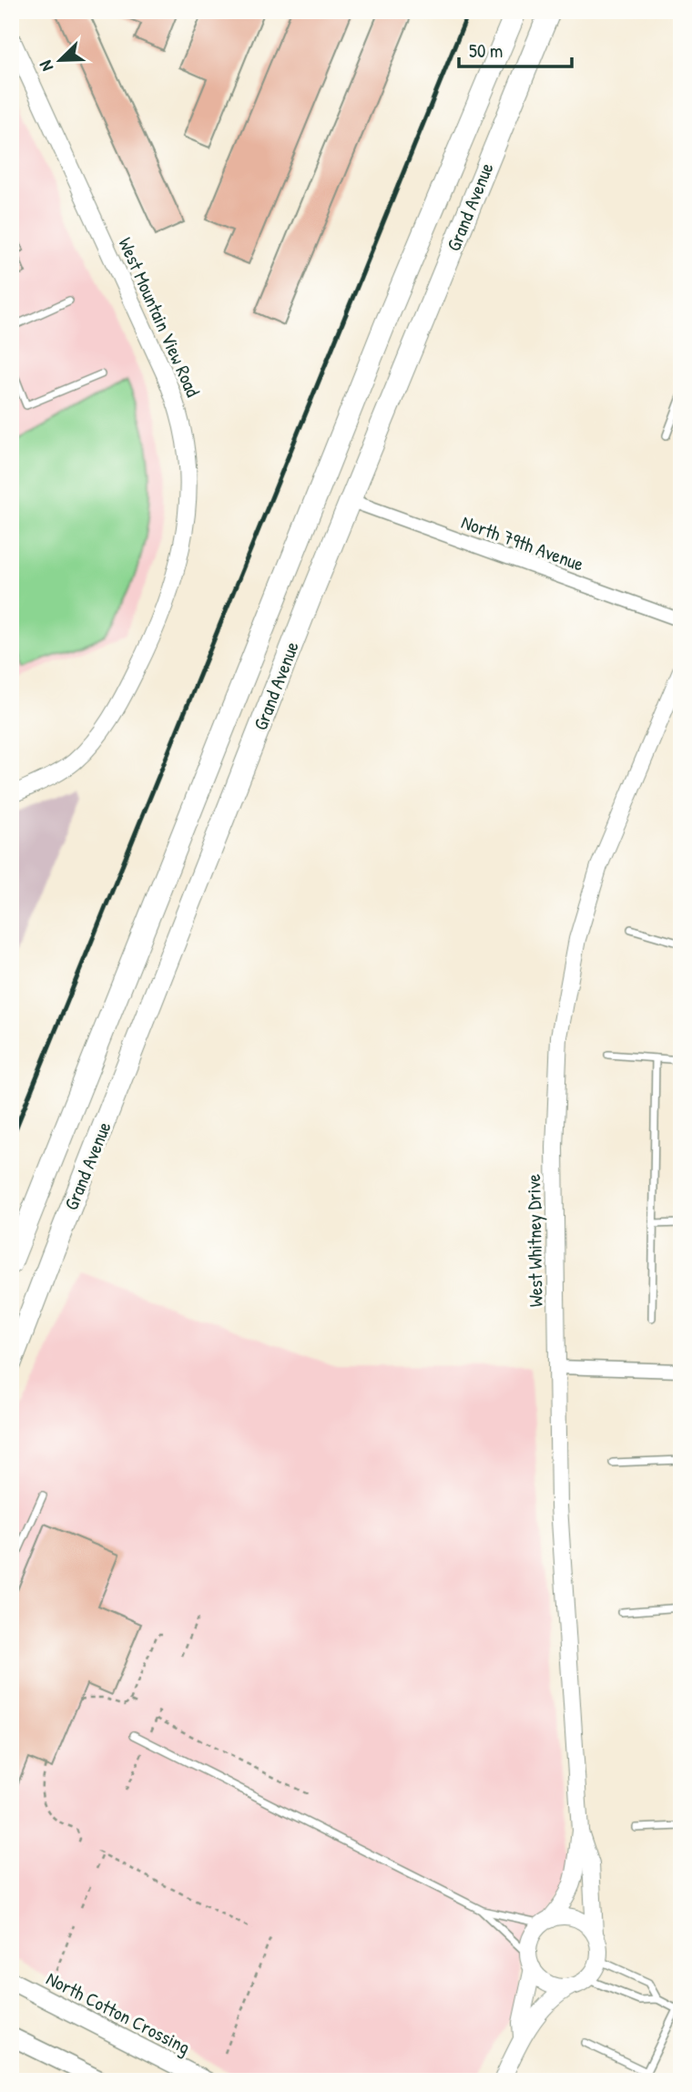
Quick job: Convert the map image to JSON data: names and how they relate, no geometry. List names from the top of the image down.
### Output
{
  "streets": {
    "highway": ["Grand Avenue"],
    "main road": ["North Cotton Crossing"],
    "street": ["West Mountain View Road", "North 79th Avenue", "West Whitney Drive"]
  },
  "crossings": [
    ["Grand Avenue", "North 79th Avenue"]
  ],
  "scale_bar": "50 m",
  "north": "bottom left"
}
